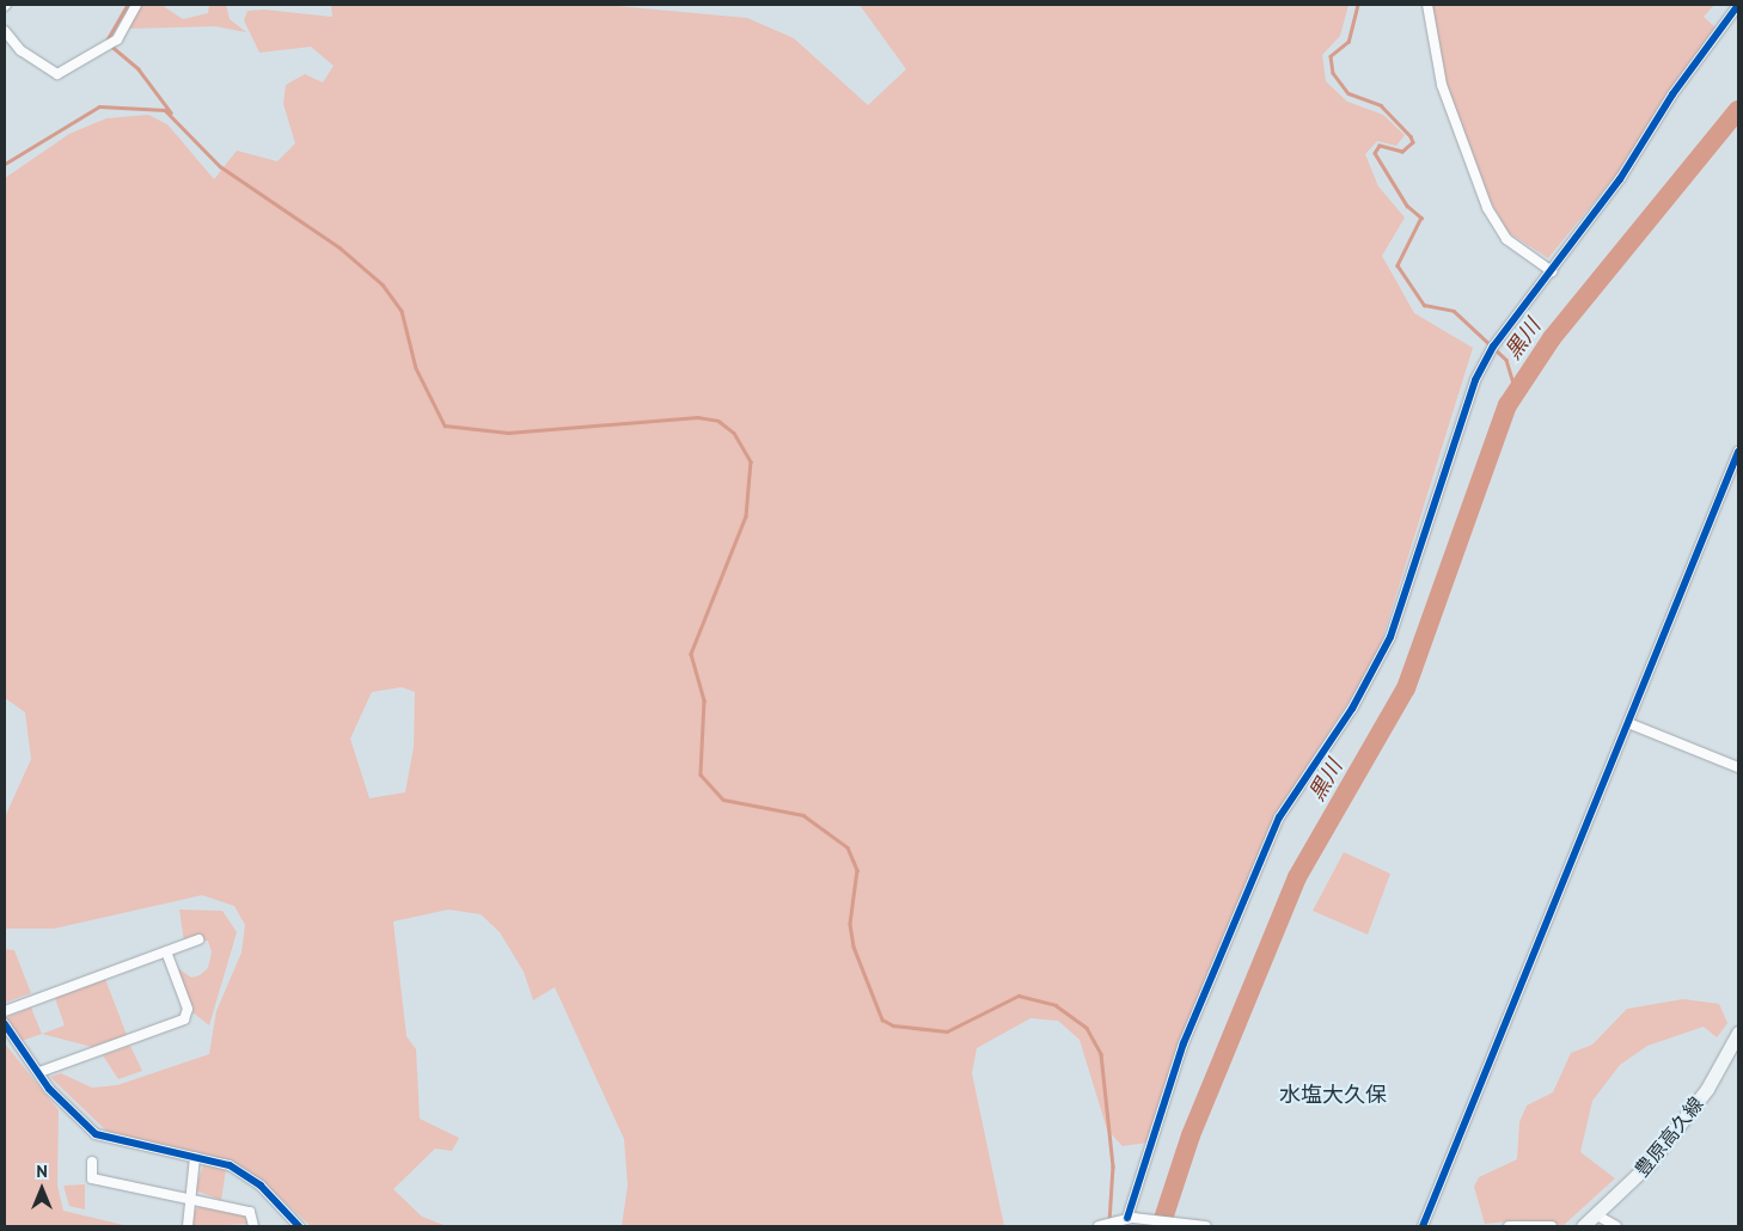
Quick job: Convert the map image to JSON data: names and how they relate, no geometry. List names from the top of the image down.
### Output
{
  "streets": {
    "main road": ["豊原高久線"]
  },
  "districts": ["水塩大久保"],
  "water": ["黒川"],
  "north": "top"
}
